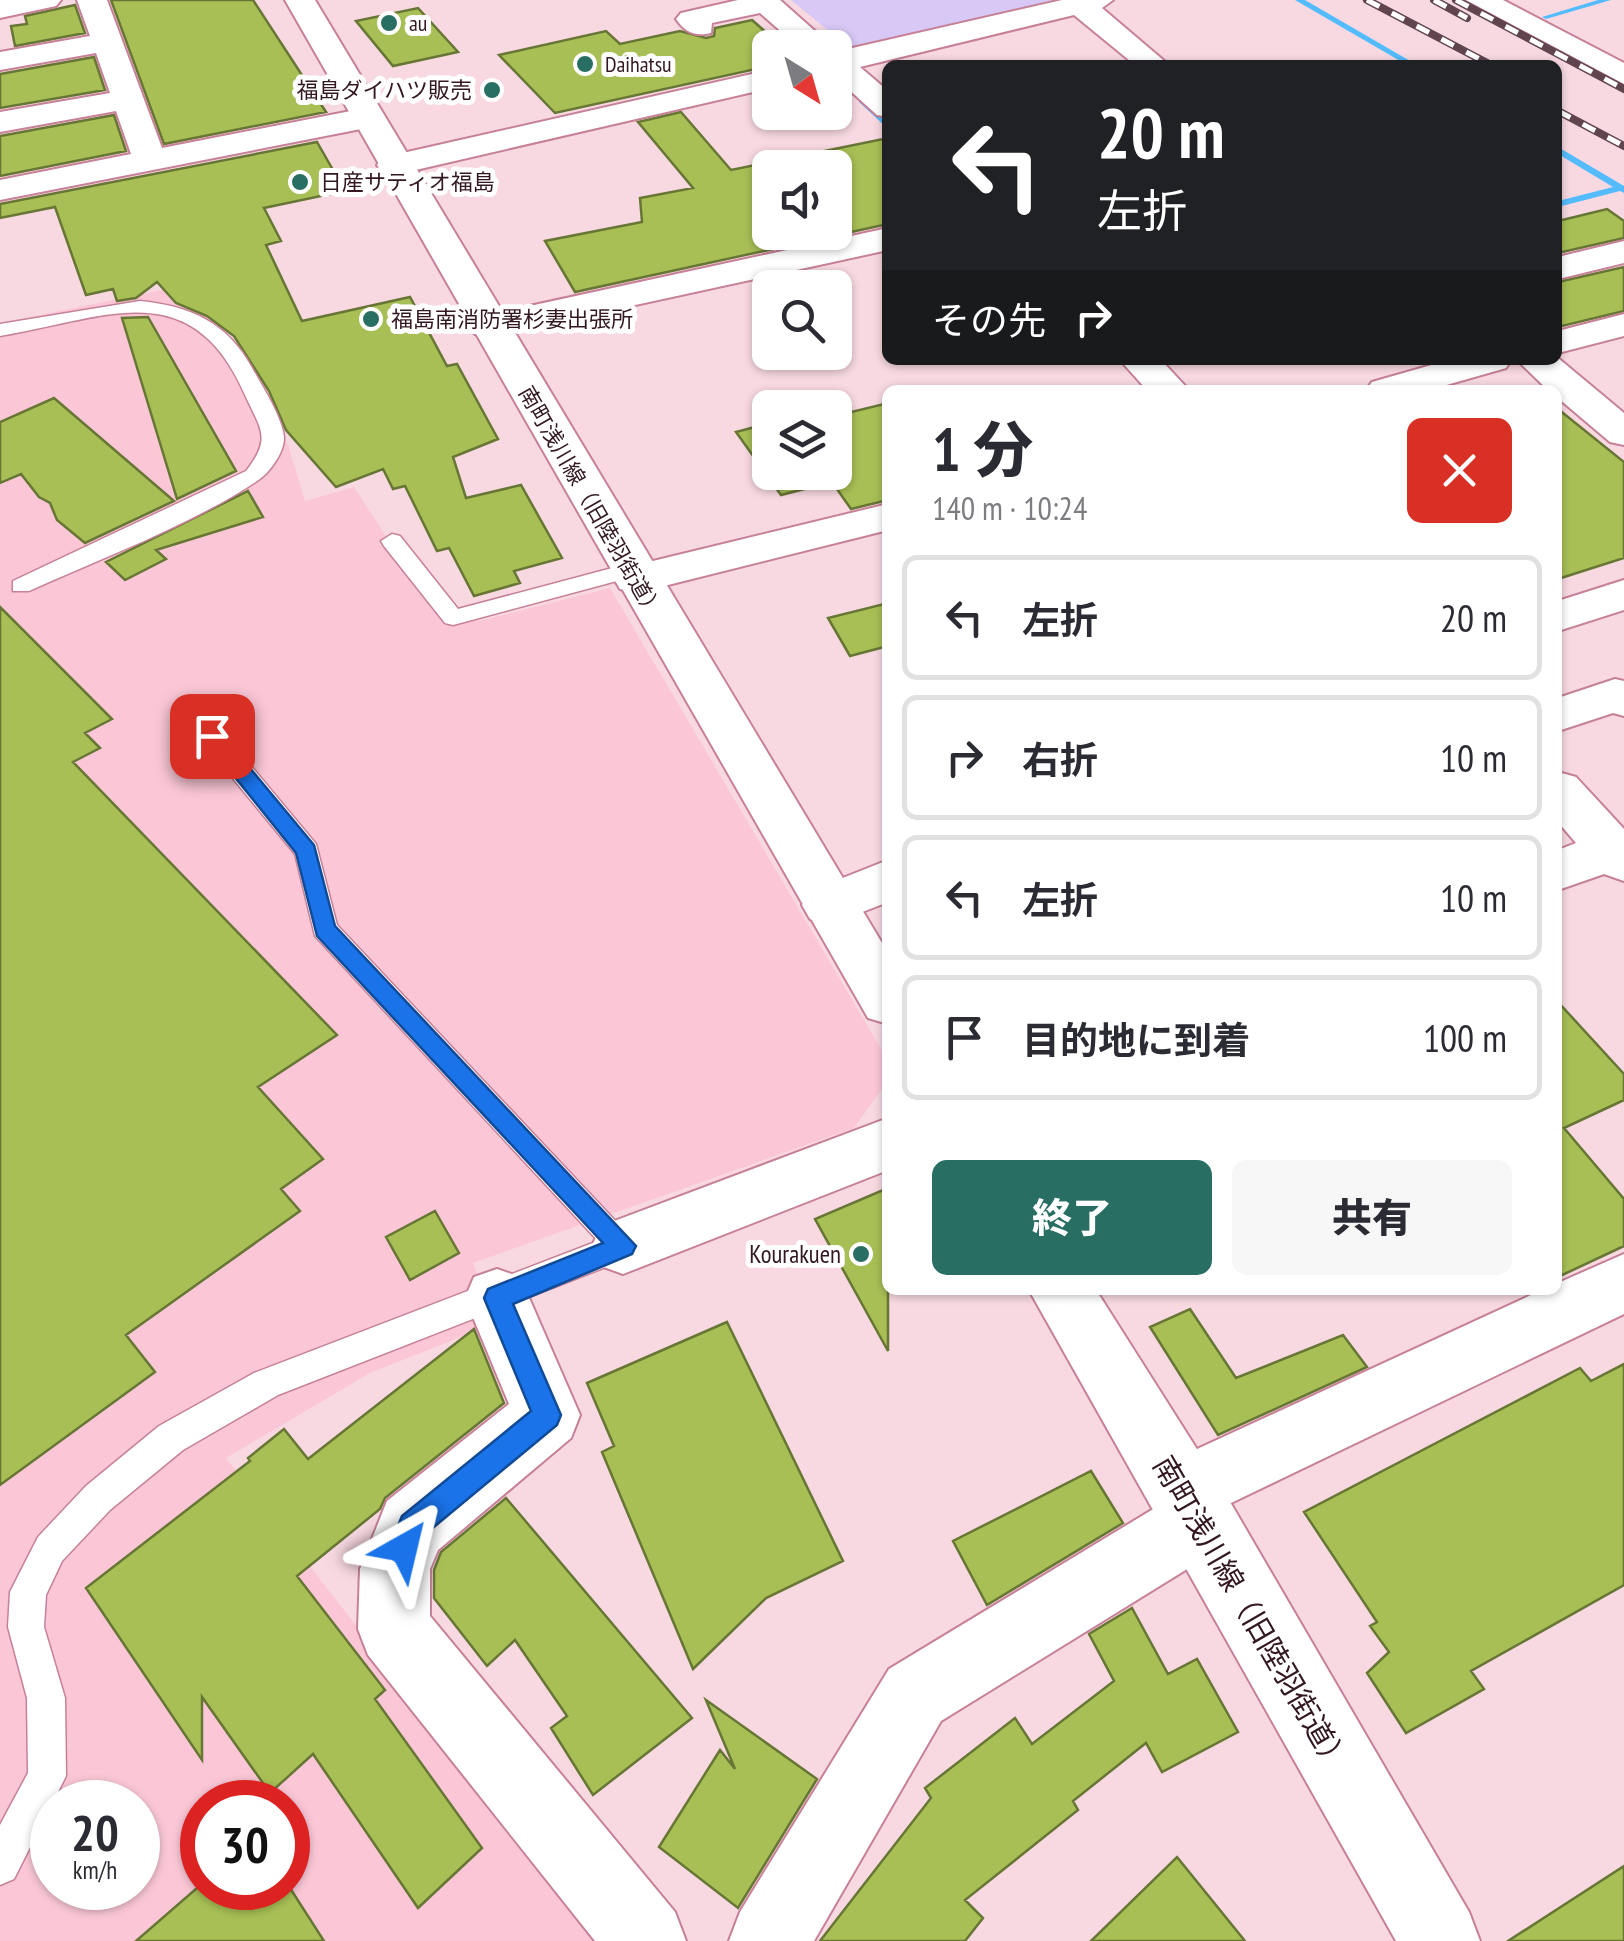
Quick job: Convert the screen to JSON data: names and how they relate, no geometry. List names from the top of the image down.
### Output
{
  "streets": {
    "street": ["南町浅川線（旧陸羽街道）"]
  },
  "places": [
    "au",
    "Daihatsu",
    "福島ダイハツ販売",
    "日産サティオ福島",
    "福島南消防署杉妻出張所",
    "Kourakuen"
  ],
  "north": "bottom right",
  "page": {
    "turn": ["20 m", "左折"],
    "then": "その先",
    "heading": ["1 分", "140 m · 10:24"],
    "list": [
      {
        "name": "左折",
        "value": "20 m"
      },
      {
        "name": "右折",
        "value": "10 m"
      },
      {
        "name": "左折",
        "value": "10 m"
      },
      {
        "name": "目的地に到着",
        "value": "100 m"
      }
    ],
    "buttons": ["終了", "共有"],
    "speed": "20 km/h",
    "limit": "30"
  }
}
